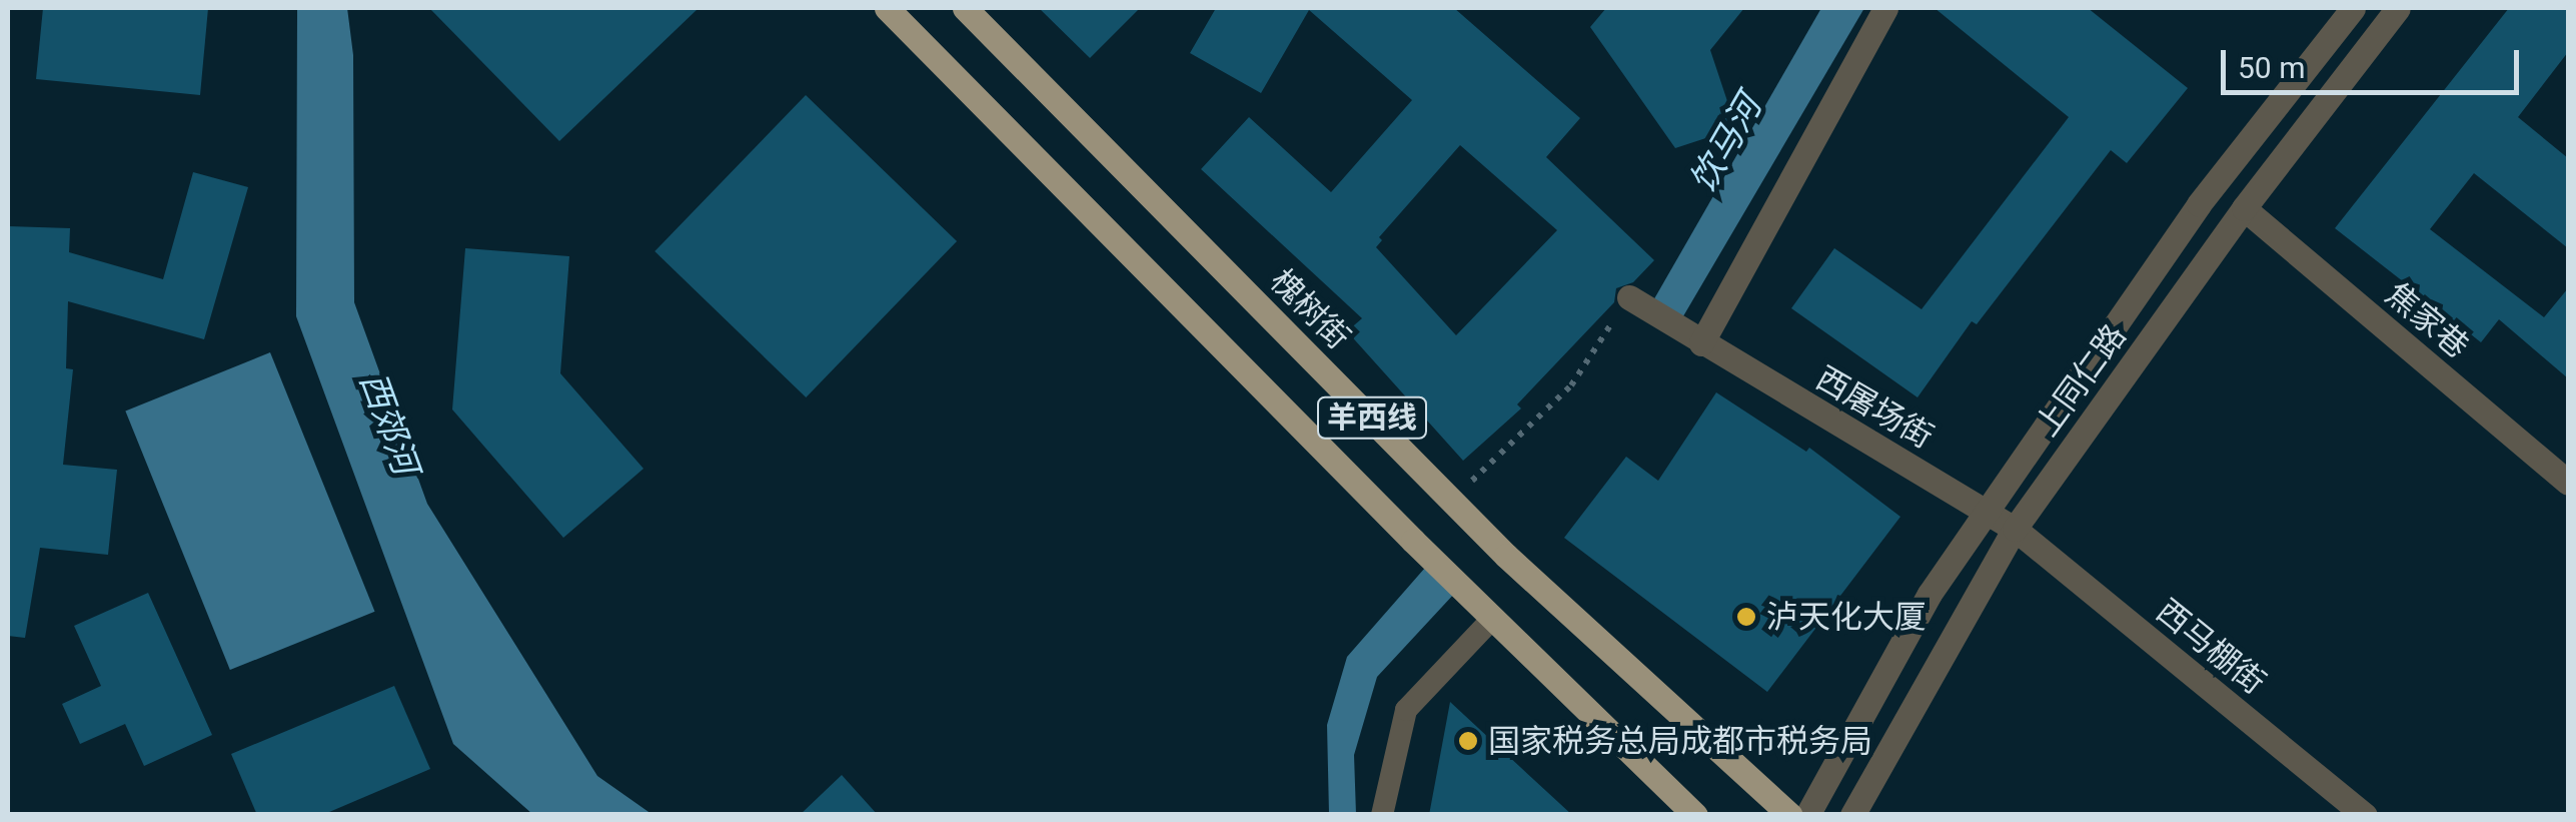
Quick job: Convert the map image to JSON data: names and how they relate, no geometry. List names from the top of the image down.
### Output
{
  "streets": {
    "main road": ["槐树街", "羊西线"],
    "street": [
      "焦家巷",
      "上同仁路",
      "西屠场街",
      "西马棚街"
    ]
  },
  "crossings": [
    ["焦家巷", "上同仁路"],
    ["上同仁路", "西屠场街"],
    ["上同仁路", "西马棚街"],
    ["西屠场街", "西马棚街"]
  ],
  "water": ["饮马河", "西郊河"],
  "places": ["泸天化大厦", "国家税务总局成都市税务局"],
  "scale_bar": "50 m"
}
